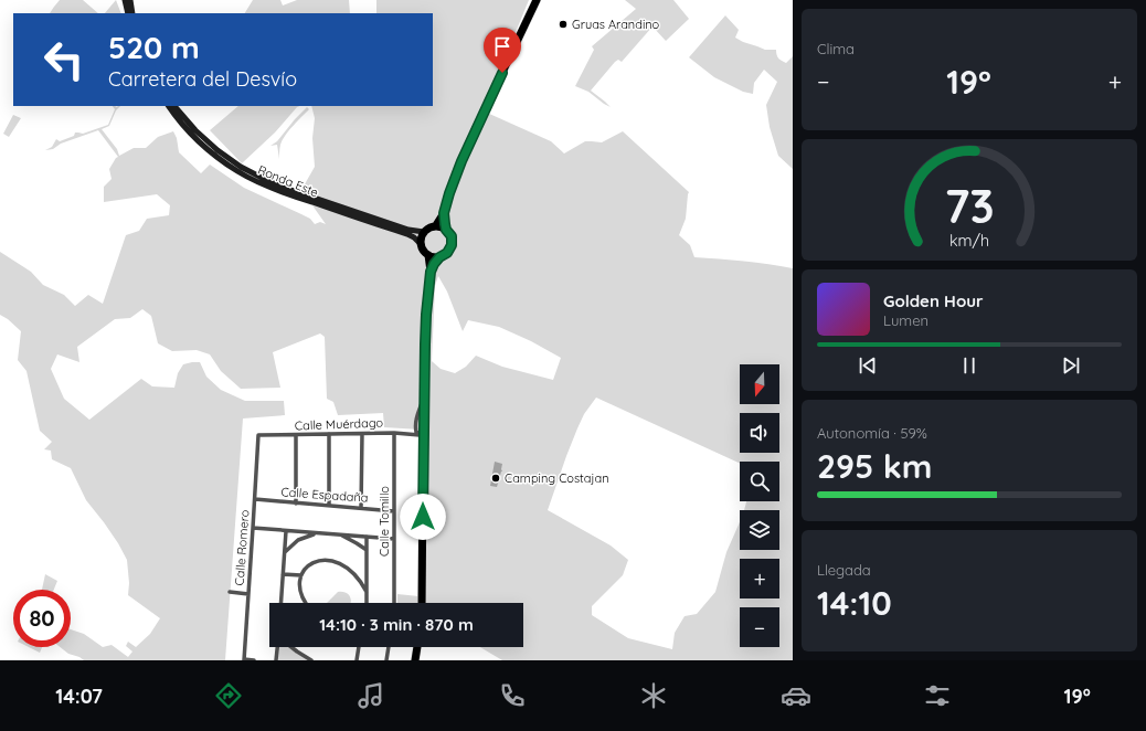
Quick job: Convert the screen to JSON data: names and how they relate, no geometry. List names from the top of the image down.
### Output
{
  "streets": {
    "main road": ["Ronda Este"],
    "street": [
      "Calle Muérdago",
      "Calle Espadaña",
      "Calle Tomillo",
      "Calle Romero"
    ]
  },
  "crossings": [
    ["Calle Muérdago", "Calle Tomillo"],
    ["Calle Muérdago", "Calle Romero"],
    ["Calle Espadaña", "Calle Tomillo"],
    ["Calle Espadaña", "Calle Romero"]
  ],
  "places": ["Gruas Arandino", "Camping Costajan"],
  "north": "bottom",
  "page": {
    "tile": [
      "Clima",
      ["Autonomía · 59%", "295 km"],
      ["Llegada", "14:10"]
    ],
    "turn": ["520 m", "Carretera del Desvío"],
    "heat": ["−", "19°", "+"],
    "song": ["Golden Hour", "Lumen"],
    "map_buttons": ["+", "−"],
    "limit": "80",
    "trip": "14:10 · 3 min · 870 m",
    "tabs": ["14:07", "19°"],
    "gauge": ["73", "km/h"]
  }
}
